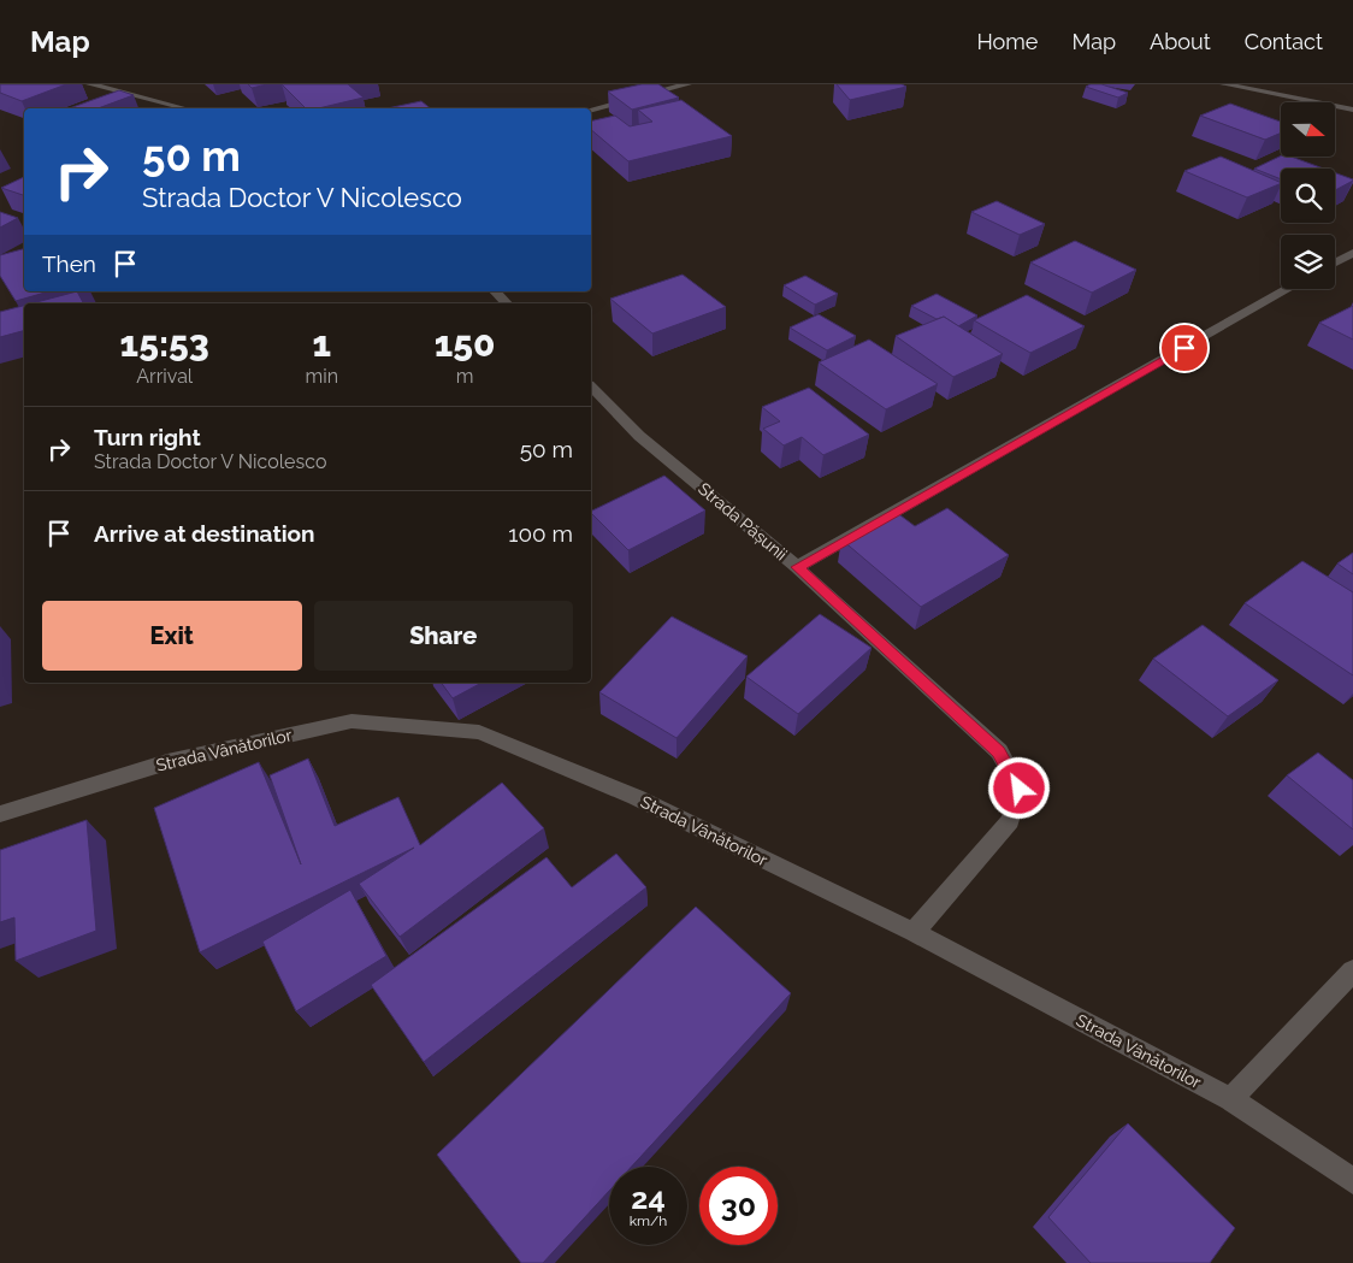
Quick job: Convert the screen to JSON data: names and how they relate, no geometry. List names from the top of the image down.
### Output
{
  "streets": {
    "street": ["Strada Pășunii", "Strada Vânătorilor"]
  },
  "crossings": [
    ["Strada Pășunii", "Strada Vânătorilor"]
  ],
  "north": "right",
  "page": {
    "header": "Map",
    "nav": [
      "Home",
      "Map",
      "About",
      "Contact"
    ],
    "turn": ["50 m", "Strada Doctor V Nicolesco"],
    "then": "Then",
    "eta": [
      "15:53",
      "Arrival",
      "1",
      "min",
      "150",
      "m"
    ],
    "list": [
      {
        "name": "Turn right",
        "note": "Strada Doctor V Nicolesco",
        "value": "50 m"
      },
      {
        "name": "Arrive at destination",
        "value": "100 m"
      }
    ],
    "buttons": ["Exit", "Share"],
    "speed": "24 km/h",
    "limit": "30"
  }
}
